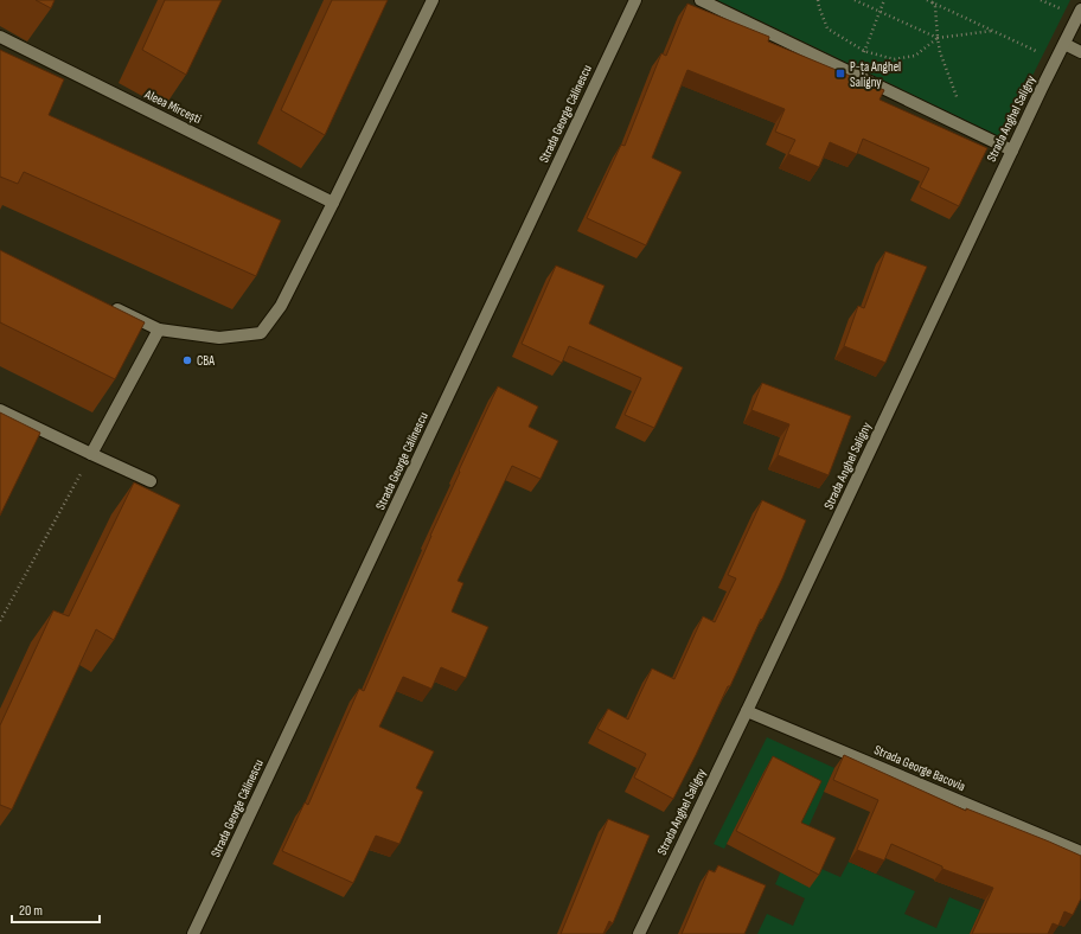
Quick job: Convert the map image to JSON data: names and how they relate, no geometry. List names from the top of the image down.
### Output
{
  "streets": {
    "street": [
      "Aleea Mircești",
      "Strada George Călinescu",
      "Strada Anghel Saligny",
      "Strada George Bacovia"
    ]
  },
  "crossings": [
    ["Strada Anghel Saligny", "Strada George Bacovia"]
  ],
  "places": {
    "transit": ["P-ța Anghel Saligny"],
    "other": ["CBA"]
  },
  "scale_bar": "20 m"
}
